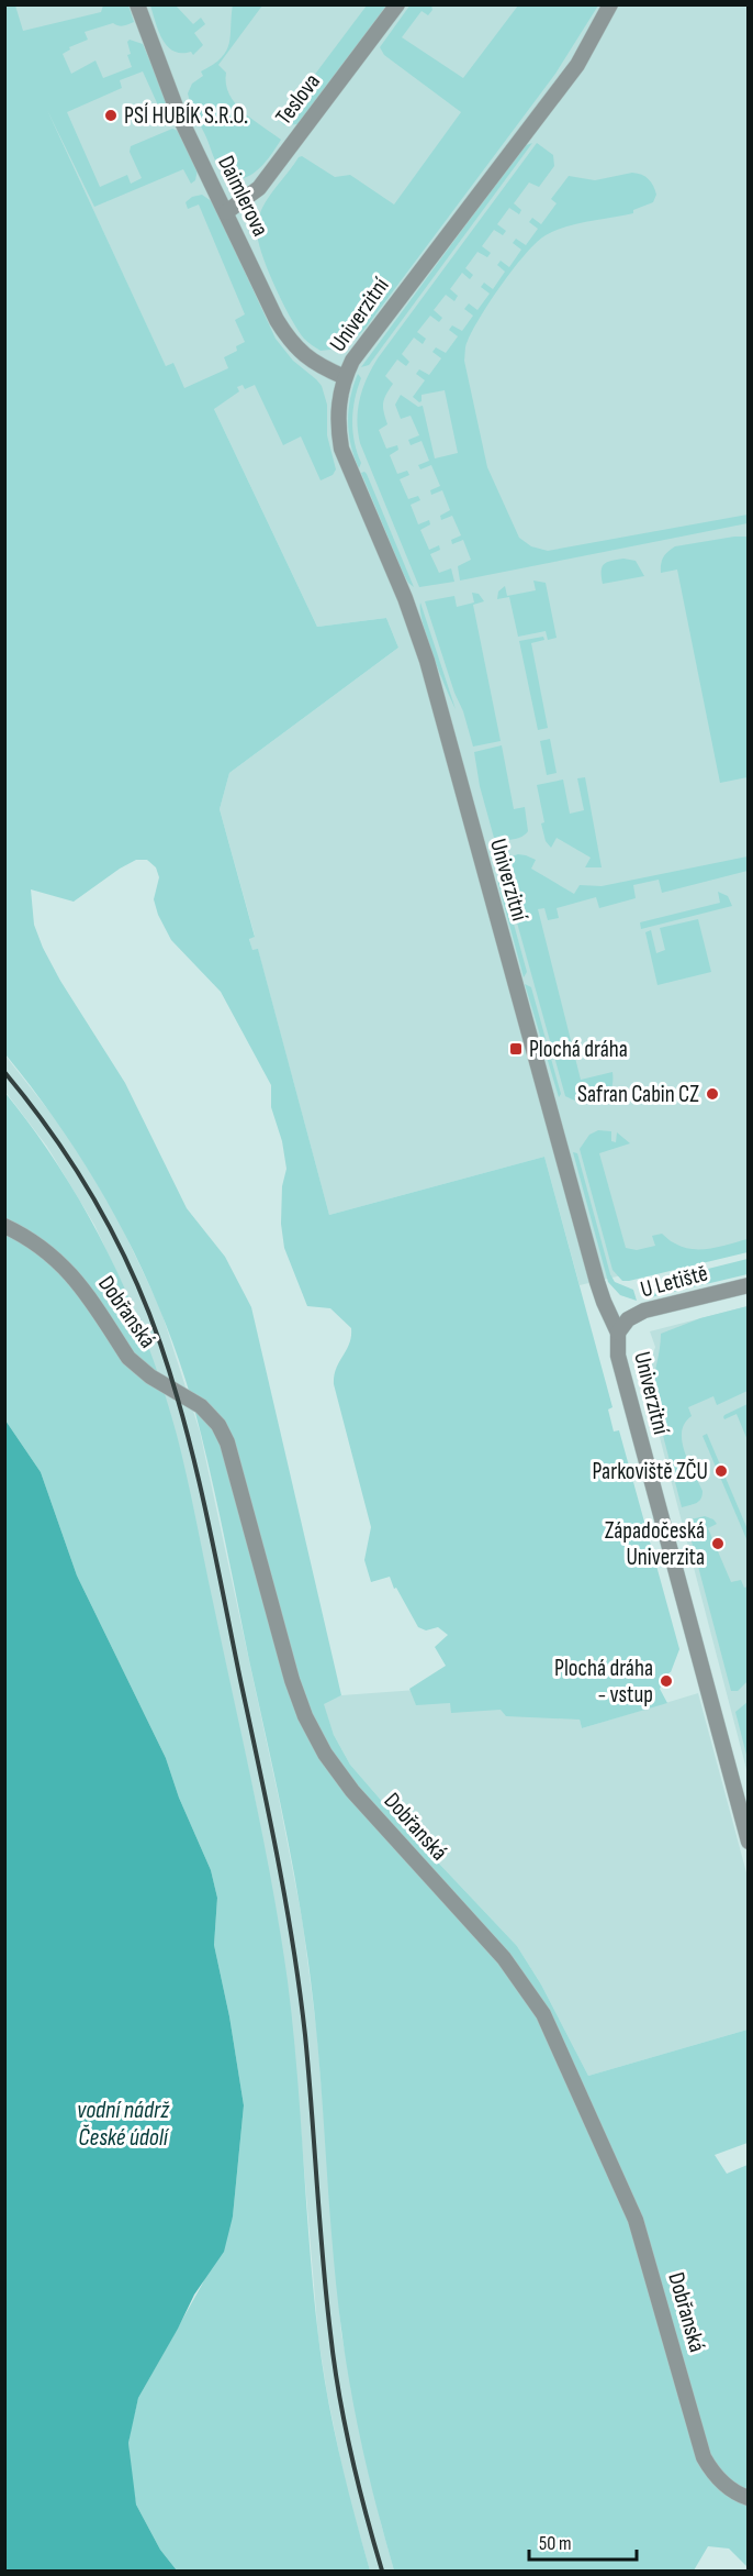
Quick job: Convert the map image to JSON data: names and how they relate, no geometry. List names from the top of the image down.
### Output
{
  "streets": {
    "street": [
      "Teslova",
      "Daimlerova",
      "Univerzitní",
      "U Letiště",
      "Dobřanská"
    ]
  },
  "crossings": [
    ["Teslova", "Daimlerova"],
    ["Daimlerova", "Univerzitní"],
    ["Univerzitní", "U Letiště"]
  ],
  "water": ["vodní nádrž České údolí"],
  "places": {
    "other": [
      "PSÍ HUBÍK S.R.O.",
      "Safran Cabin CZ",
      "Parkoviště ZČU",
      "Západočeská Univerzita",
      "Plochá dráha - vstup"
    ],
    "transit": ["Plochá dráha"]
  },
  "scale_bar": "50 m"
}
